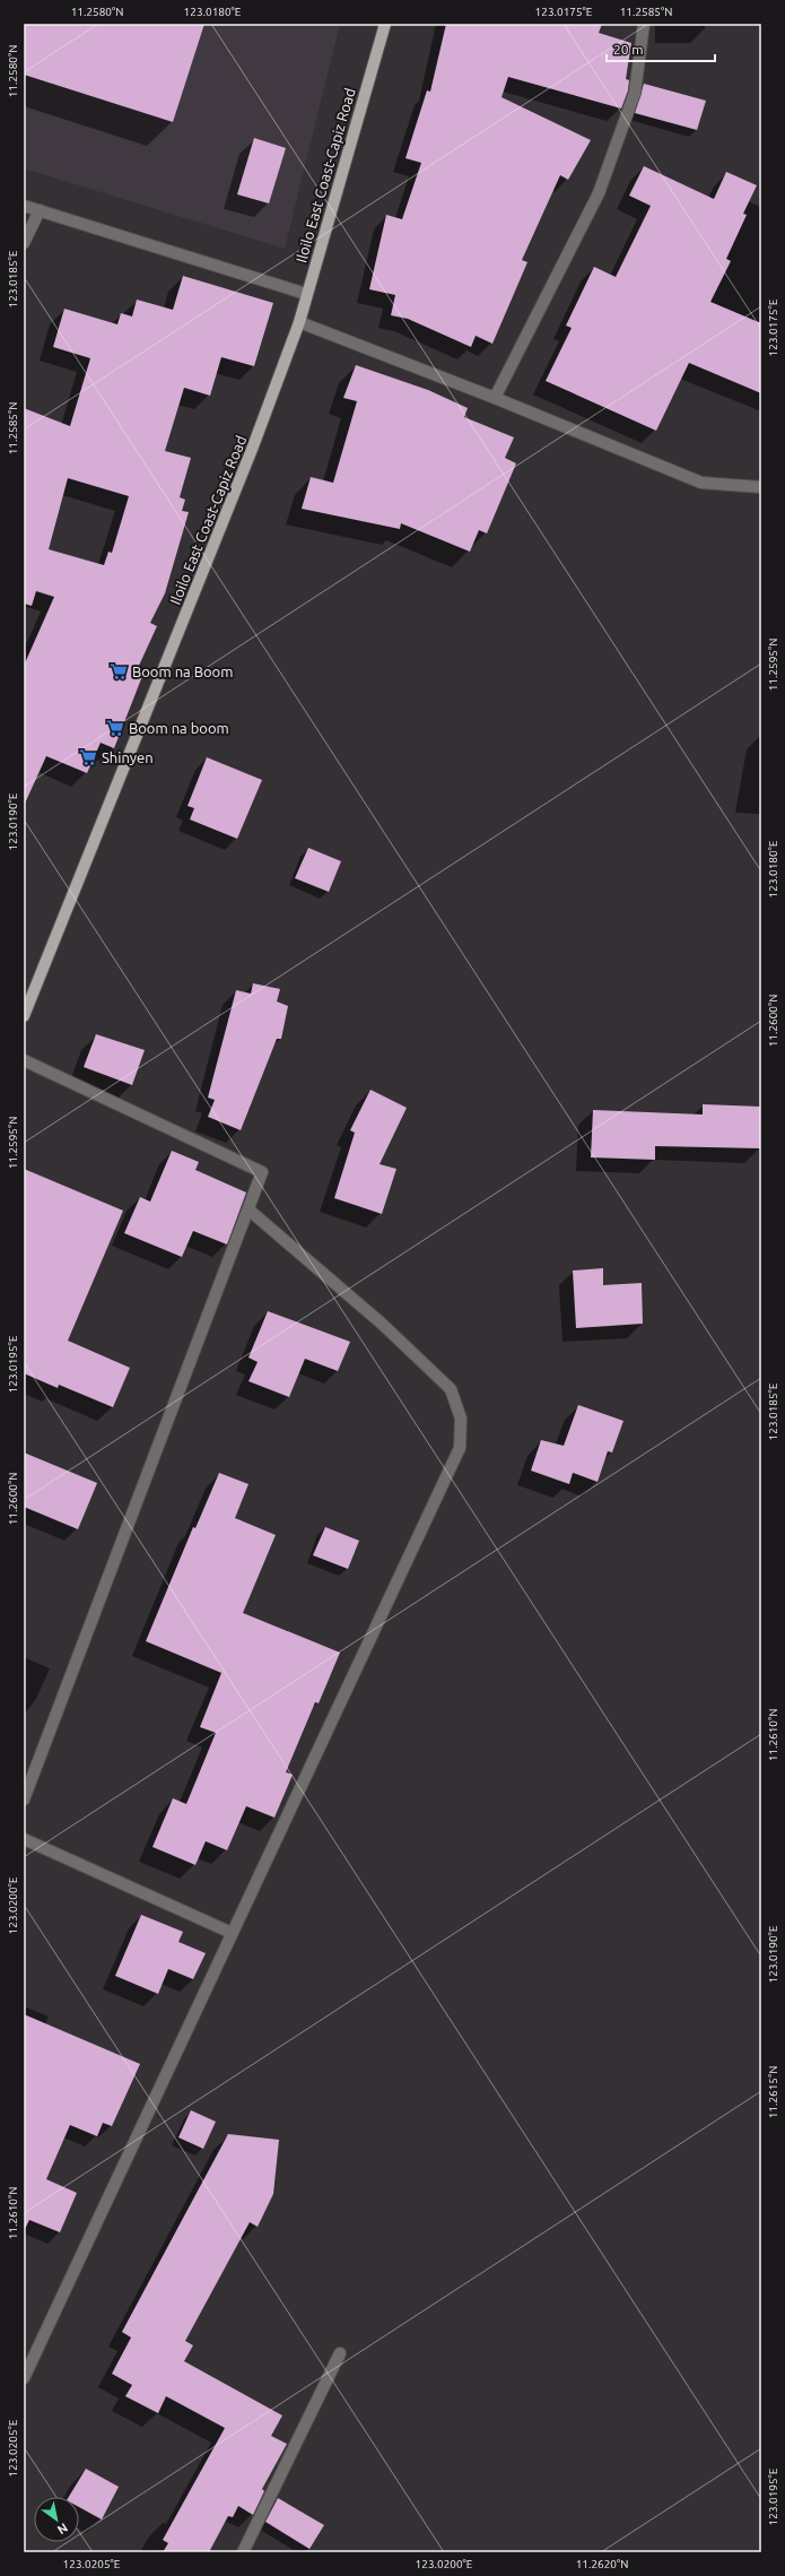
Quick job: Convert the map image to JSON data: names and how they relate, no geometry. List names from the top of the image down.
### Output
{
  "streets": {
    "main road": ["Iloilo East Coast-Capiz Road"]
  },
  "places": {
    "supermarket": ["Boom na Boom", "Boom na boom", "Shinyen"]
  },
  "scale_bar": "20 m",
  "north": "bottom right",
  "coordinates": [
    "11.2580°N",
    "123.0180°E",
    "123.0175°E",
    "11.2585°N",
    "123.0185°E",
    "11.2595°N",
    "123.0190°E",
    "11.2600°N",
    "123.0195°E",
    "11.2610°N",
    "123.0200°E",
    "11.2615°N",
    "123.0205°E",
    "11.2620°N"
  ]
}
